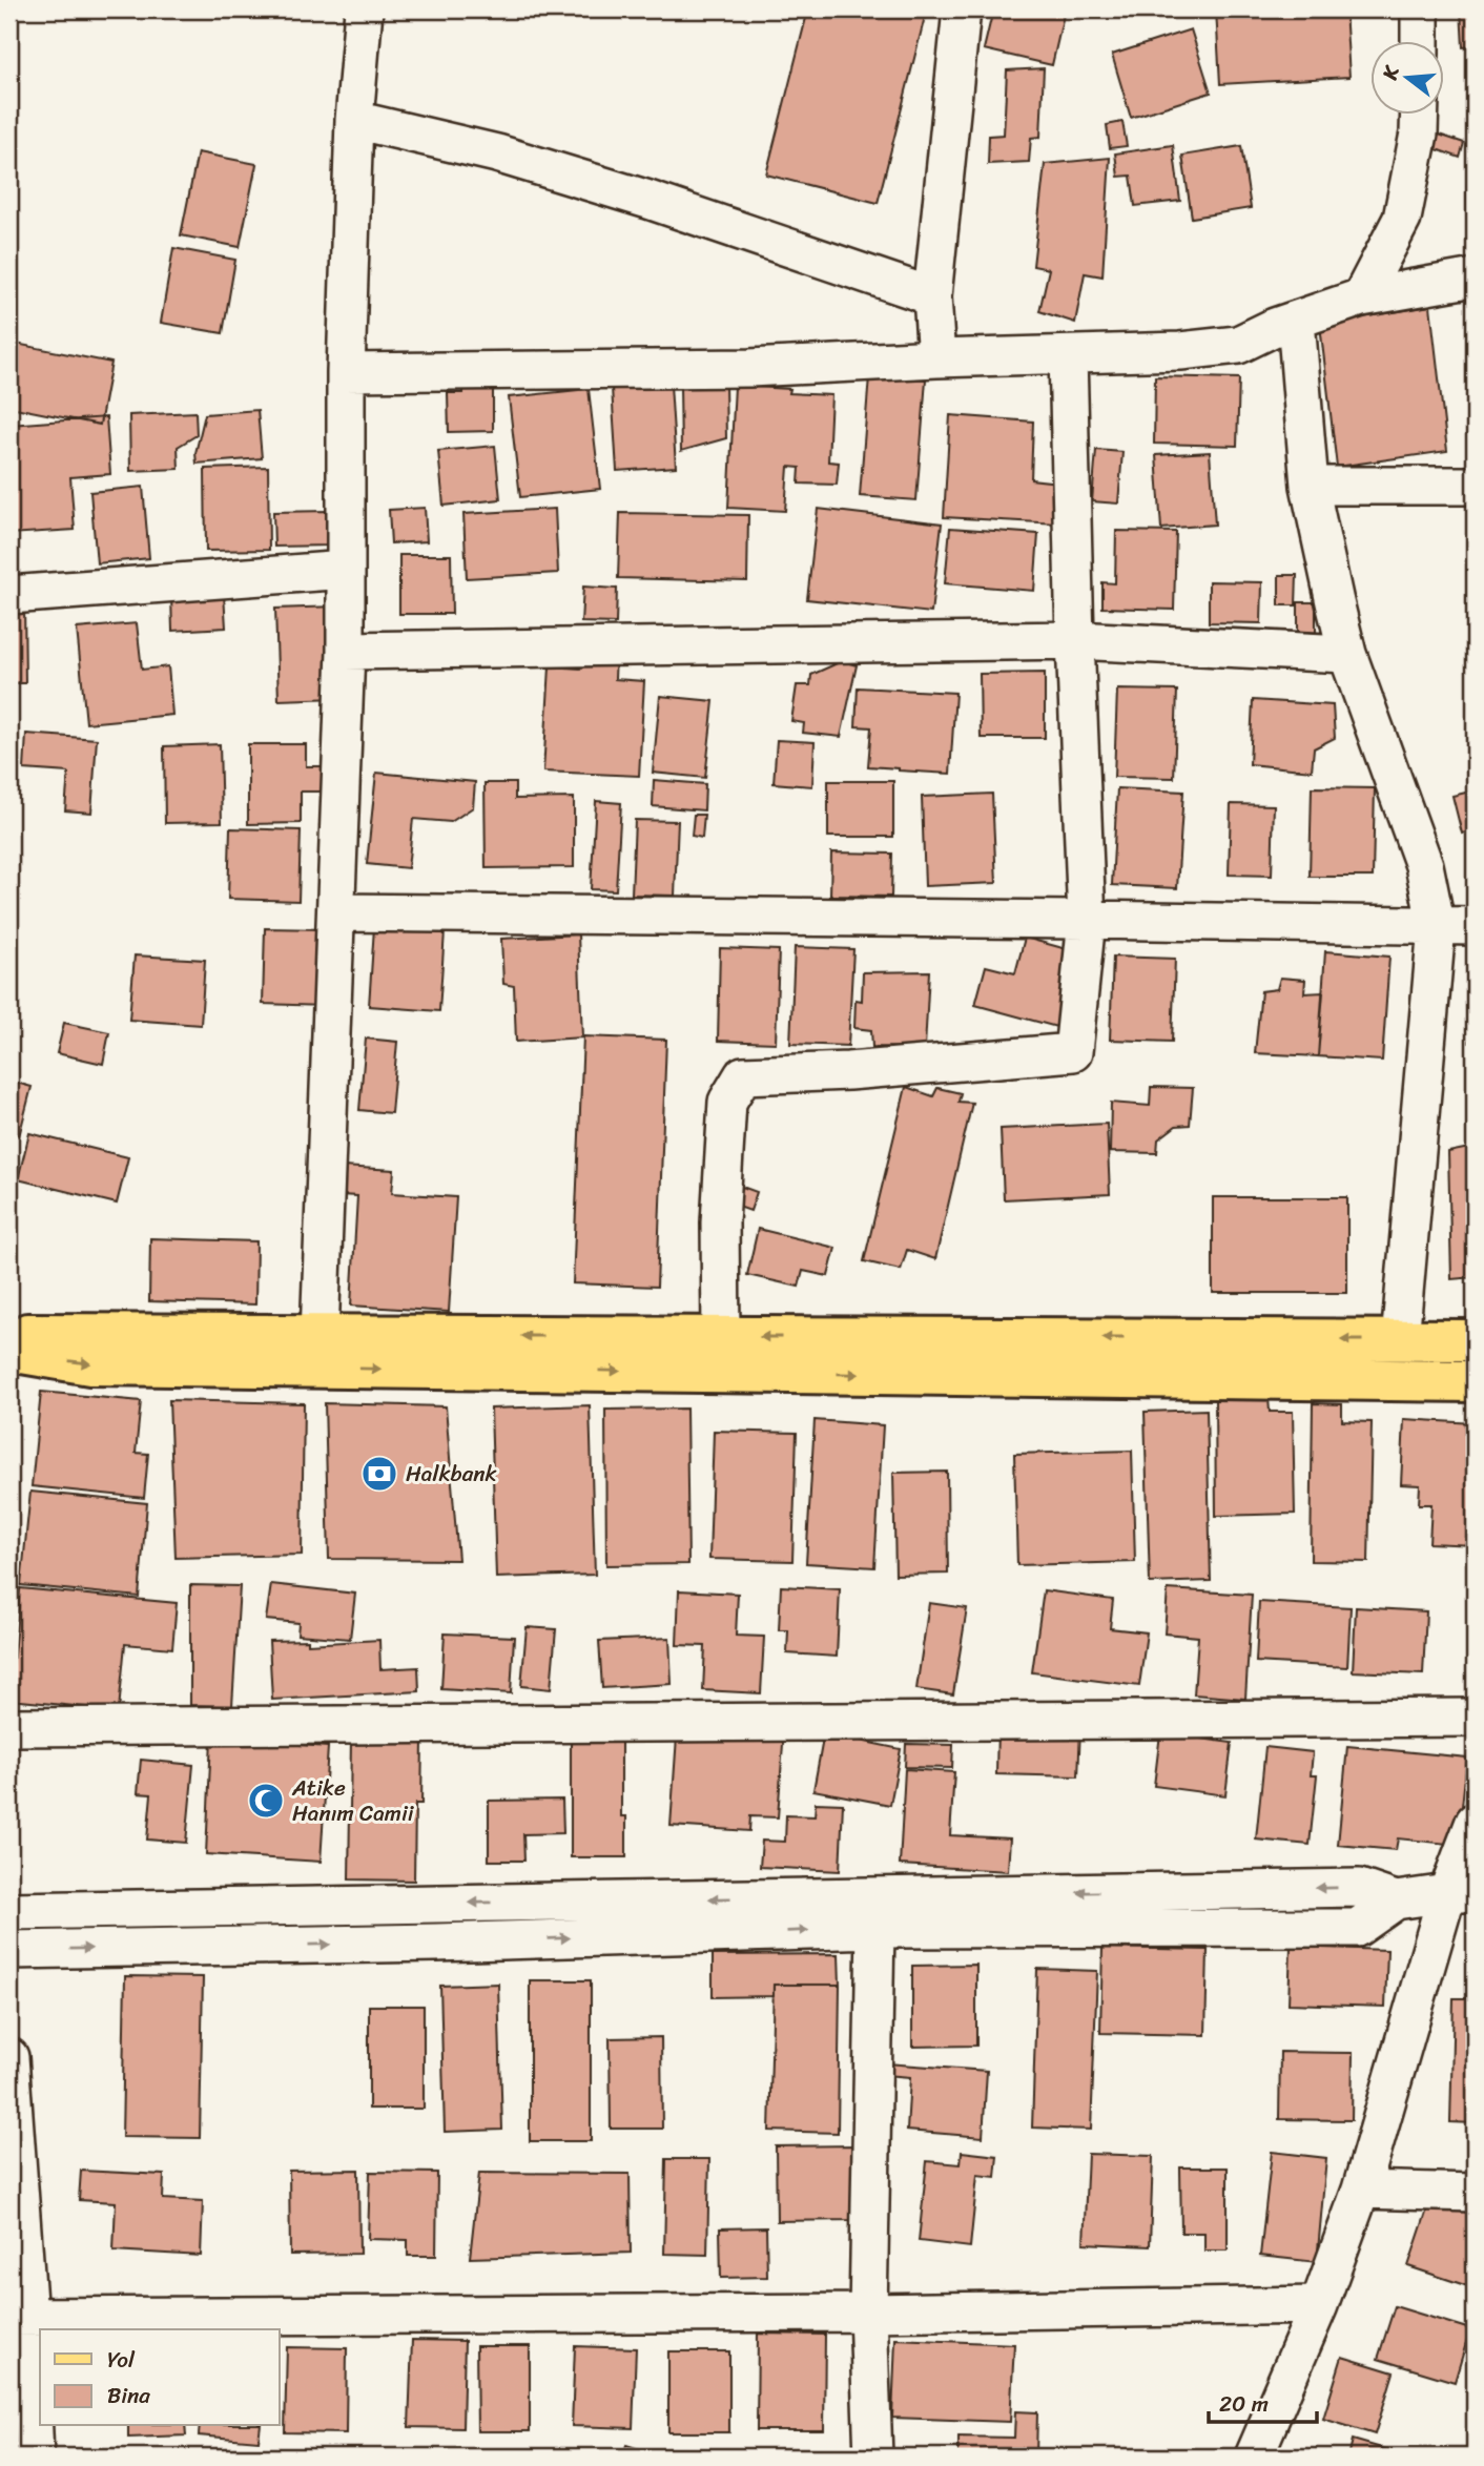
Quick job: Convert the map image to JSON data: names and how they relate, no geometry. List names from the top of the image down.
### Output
{
  "places": {
    "bank": ["Halkbank"],
    "mosque": ["Atike Hanım Camii"]
  },
  "legend": ["Yol", "Bina"],
  "scale_bar": "20 m",
  "north": "left"
}
